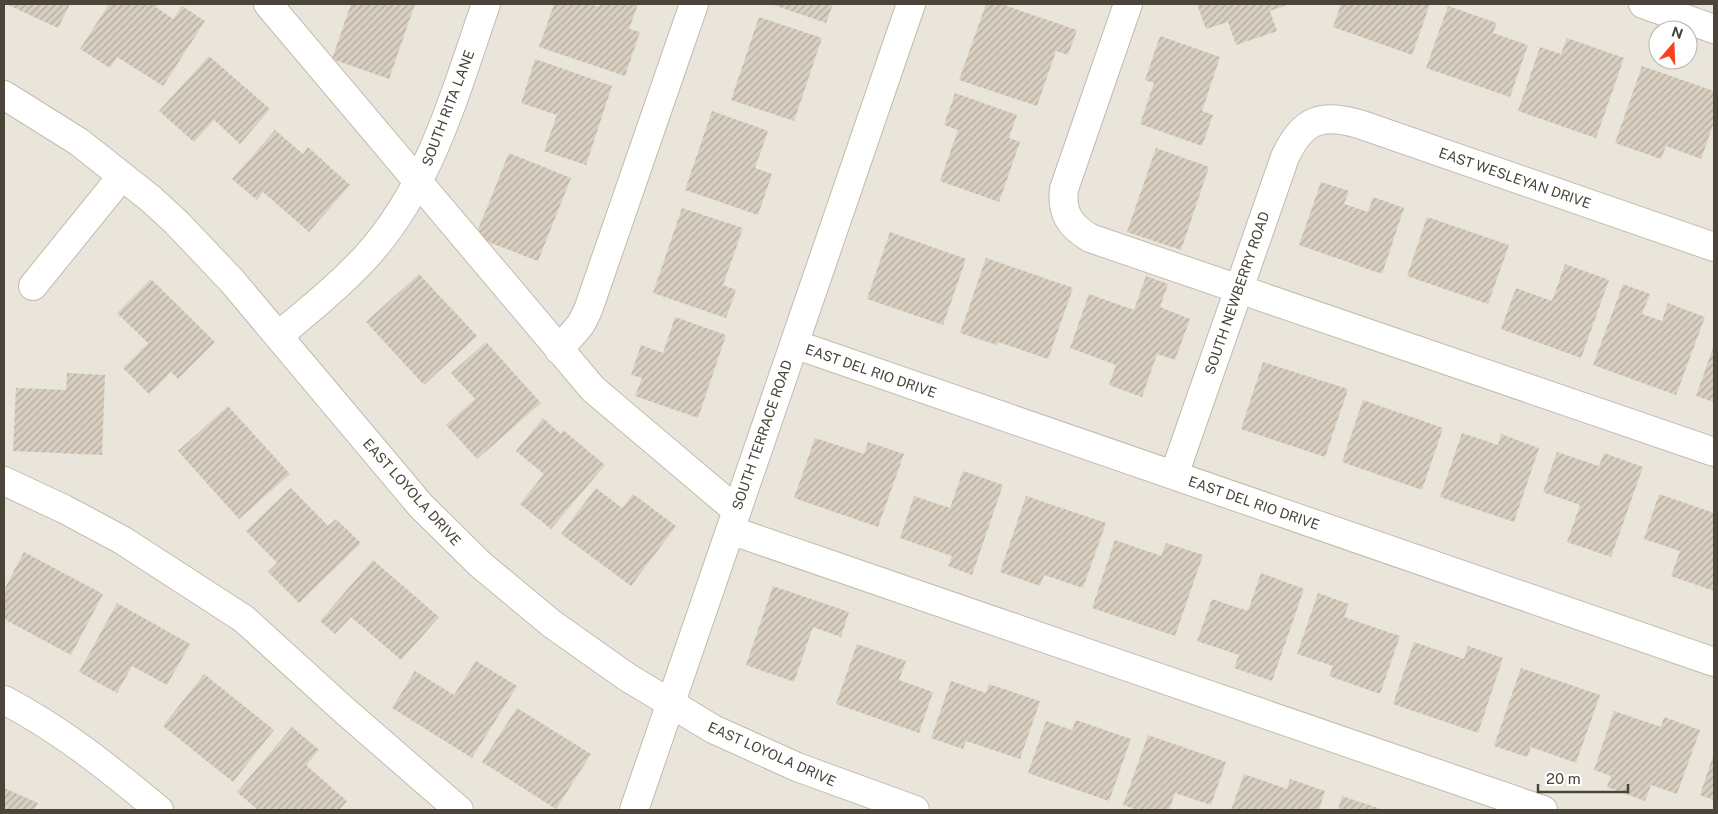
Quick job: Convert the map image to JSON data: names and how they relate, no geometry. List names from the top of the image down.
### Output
{
  "streets": {
    "street": [
      "SOUTH RITA LANE",
      "EAST WESLEYAN DRIVE",
      "SOUTH NEWBERRY ROAD",
      "EAST DEL RIO DRIVE",
      "SOUTH TERRACE ROAD",
      "EAST LOYOLA DRIVE"
    ]
  },
  "crossings": [
    ["SOUTH RITA LANE", "EAST LOYOLA DRIVE"],
    ["EAST WESLEYAN DRIVE", "SOUTH NEWBERRY ROAD"],
    ["SOUTH NEWBERRY ROAD", "EAST DEL RIO DRIVE"],
    ["EAST DEL RIO DRIVE", "SOUTH TERRACE ROAD"],
    ["SOUTH TERRACE ROAD", "EAST LOYOLA DRIVE"]
  ],
  "scale_bar": "20 m",
  "north": "top"
}
